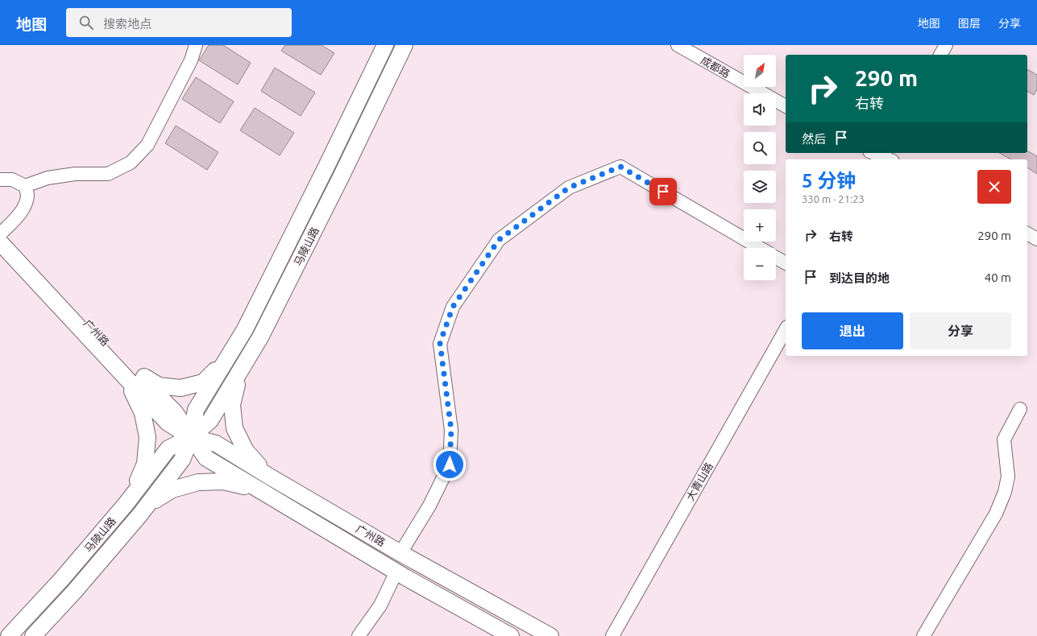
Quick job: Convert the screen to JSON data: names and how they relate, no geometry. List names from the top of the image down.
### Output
{
  "streets": {
    "main road": ["马陵山路", "广州路"],
    "street": ["成都路", "大青山路"]
  },
  "crossings": [
    ["马陵山路", "广州路"]
  ],
  "north": "top right",
  "page": {
    "header": "地图",
    "search": "搜索地点",
    "nav": ["地图", "图层", "分享"],
    "map_buttons": ["+", "−"],
    "turn": ["290 m", "右转"],
    "then": "然后",
    "heading": ["5 分钟", "330 m · 21:23"],
    "list": [
      {
        "name": "右转",
        "value": "290 m"
      },
      {
        "name": "到达目的地",
        "value": "40 m"
      }
    ],
    "buttons": ["退出", "分享"]
  }
}
